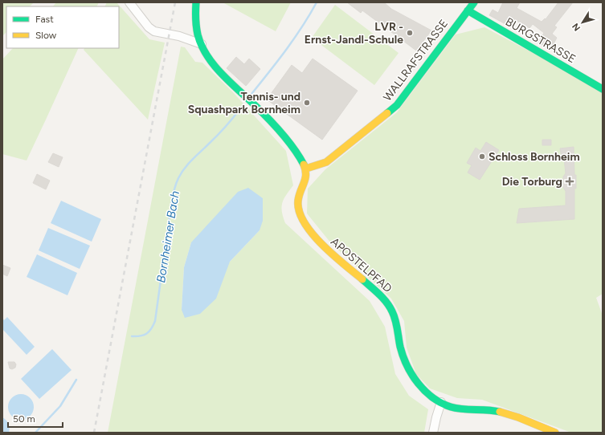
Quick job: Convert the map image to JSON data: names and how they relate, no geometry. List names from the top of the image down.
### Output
{
  "streets": {
    "street": ["BURGSTRASSE", "WALLRAFSTRASSE", "APOSTELPFAD"]
  },
  "crossings": [
    ["BURGSTRASSE", "WALLRAFSTRASSE"],
    ["WALLRAFSTRASSE", "APOSTELPFAD"]
  ],
  "water": ["Bornheimer Bach"],
  "places": {
    "other": ["LVR - Ernst-Jandl-Schule", "Tennis- und Squashpark Bornheim", "Schloss Bornheim"],
    "health": ["Die Torburg"]
  },
  "legend": ["Fast", "Slow"],
  "scale_bar": "50 m",
  "north": "bottom left"
}
